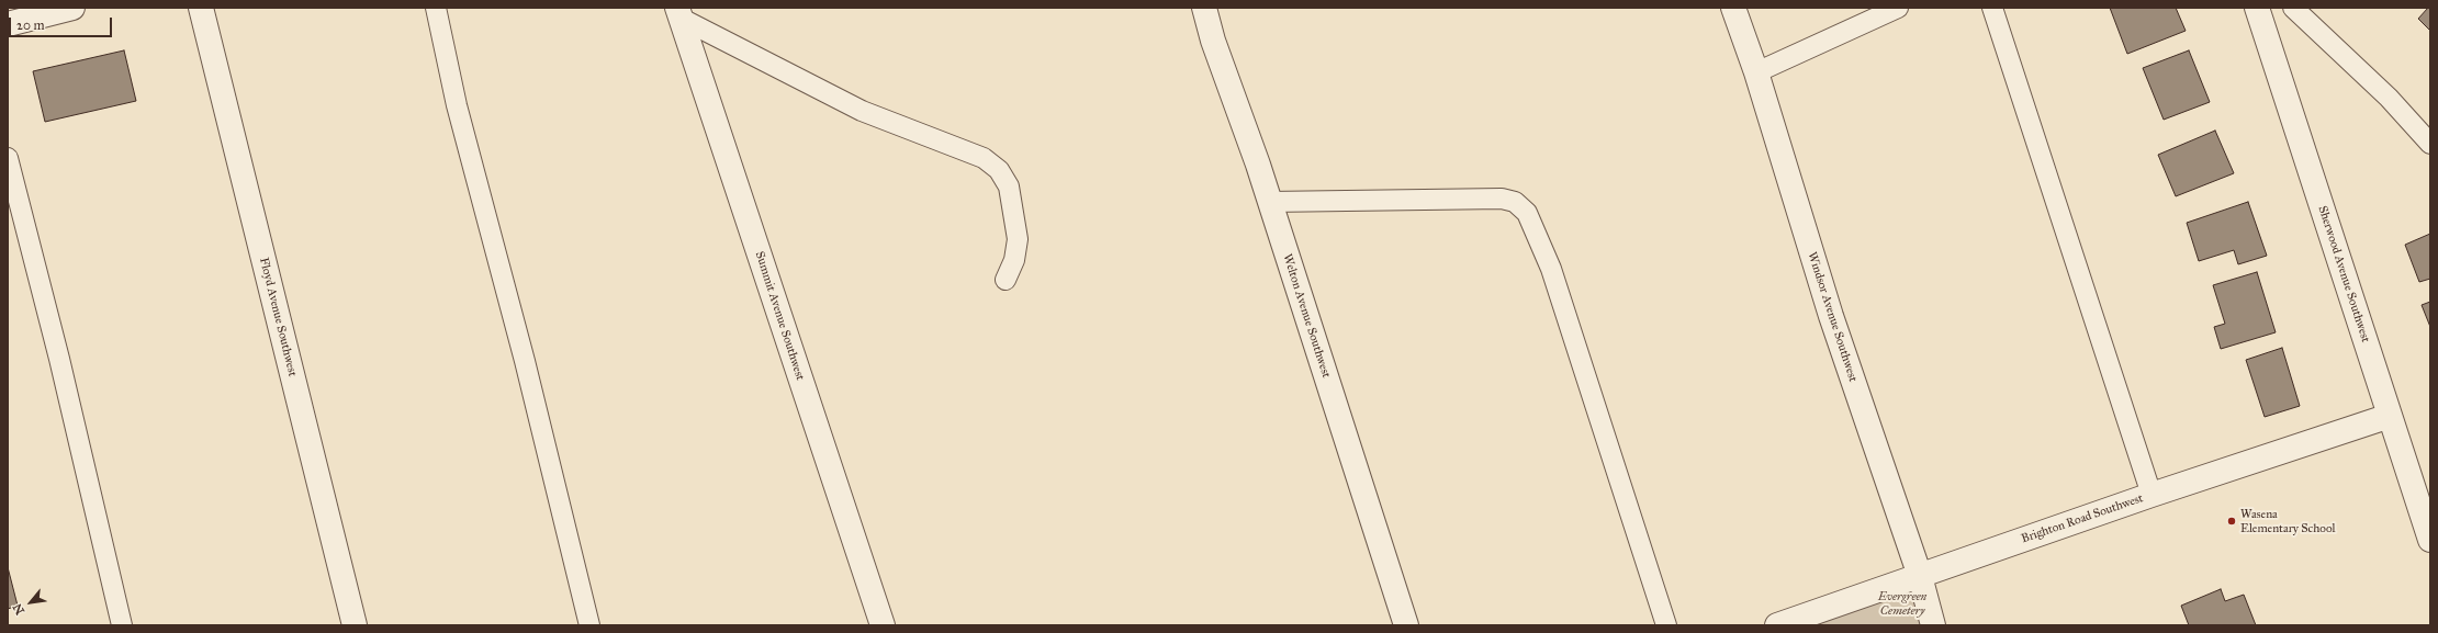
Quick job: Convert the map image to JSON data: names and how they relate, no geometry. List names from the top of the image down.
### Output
{
  "streets": {
    "street": [
      "Sherwood Avenue Southwest",
      "Summit Avenue Southwest",
      "Welton Avenue Southwest",
      "Floyd Avenue Southwest",
      "Windsor Avenue Southwest",
      "Brighton Road Southwest"
    ]
  },
  "crossings": [
    ["Sherwood Avenue Southwest", "Brighton Road Southwest"],
    ["Windsor Avenue Southwest", "Brighton Road Southwest"]
  ],
  "parks": ["Evergreen Cemetery"],
  "places": ["Wasena Elementary School"],
  "scale_bar": "20 m",
  "north": "bottom left"
}
